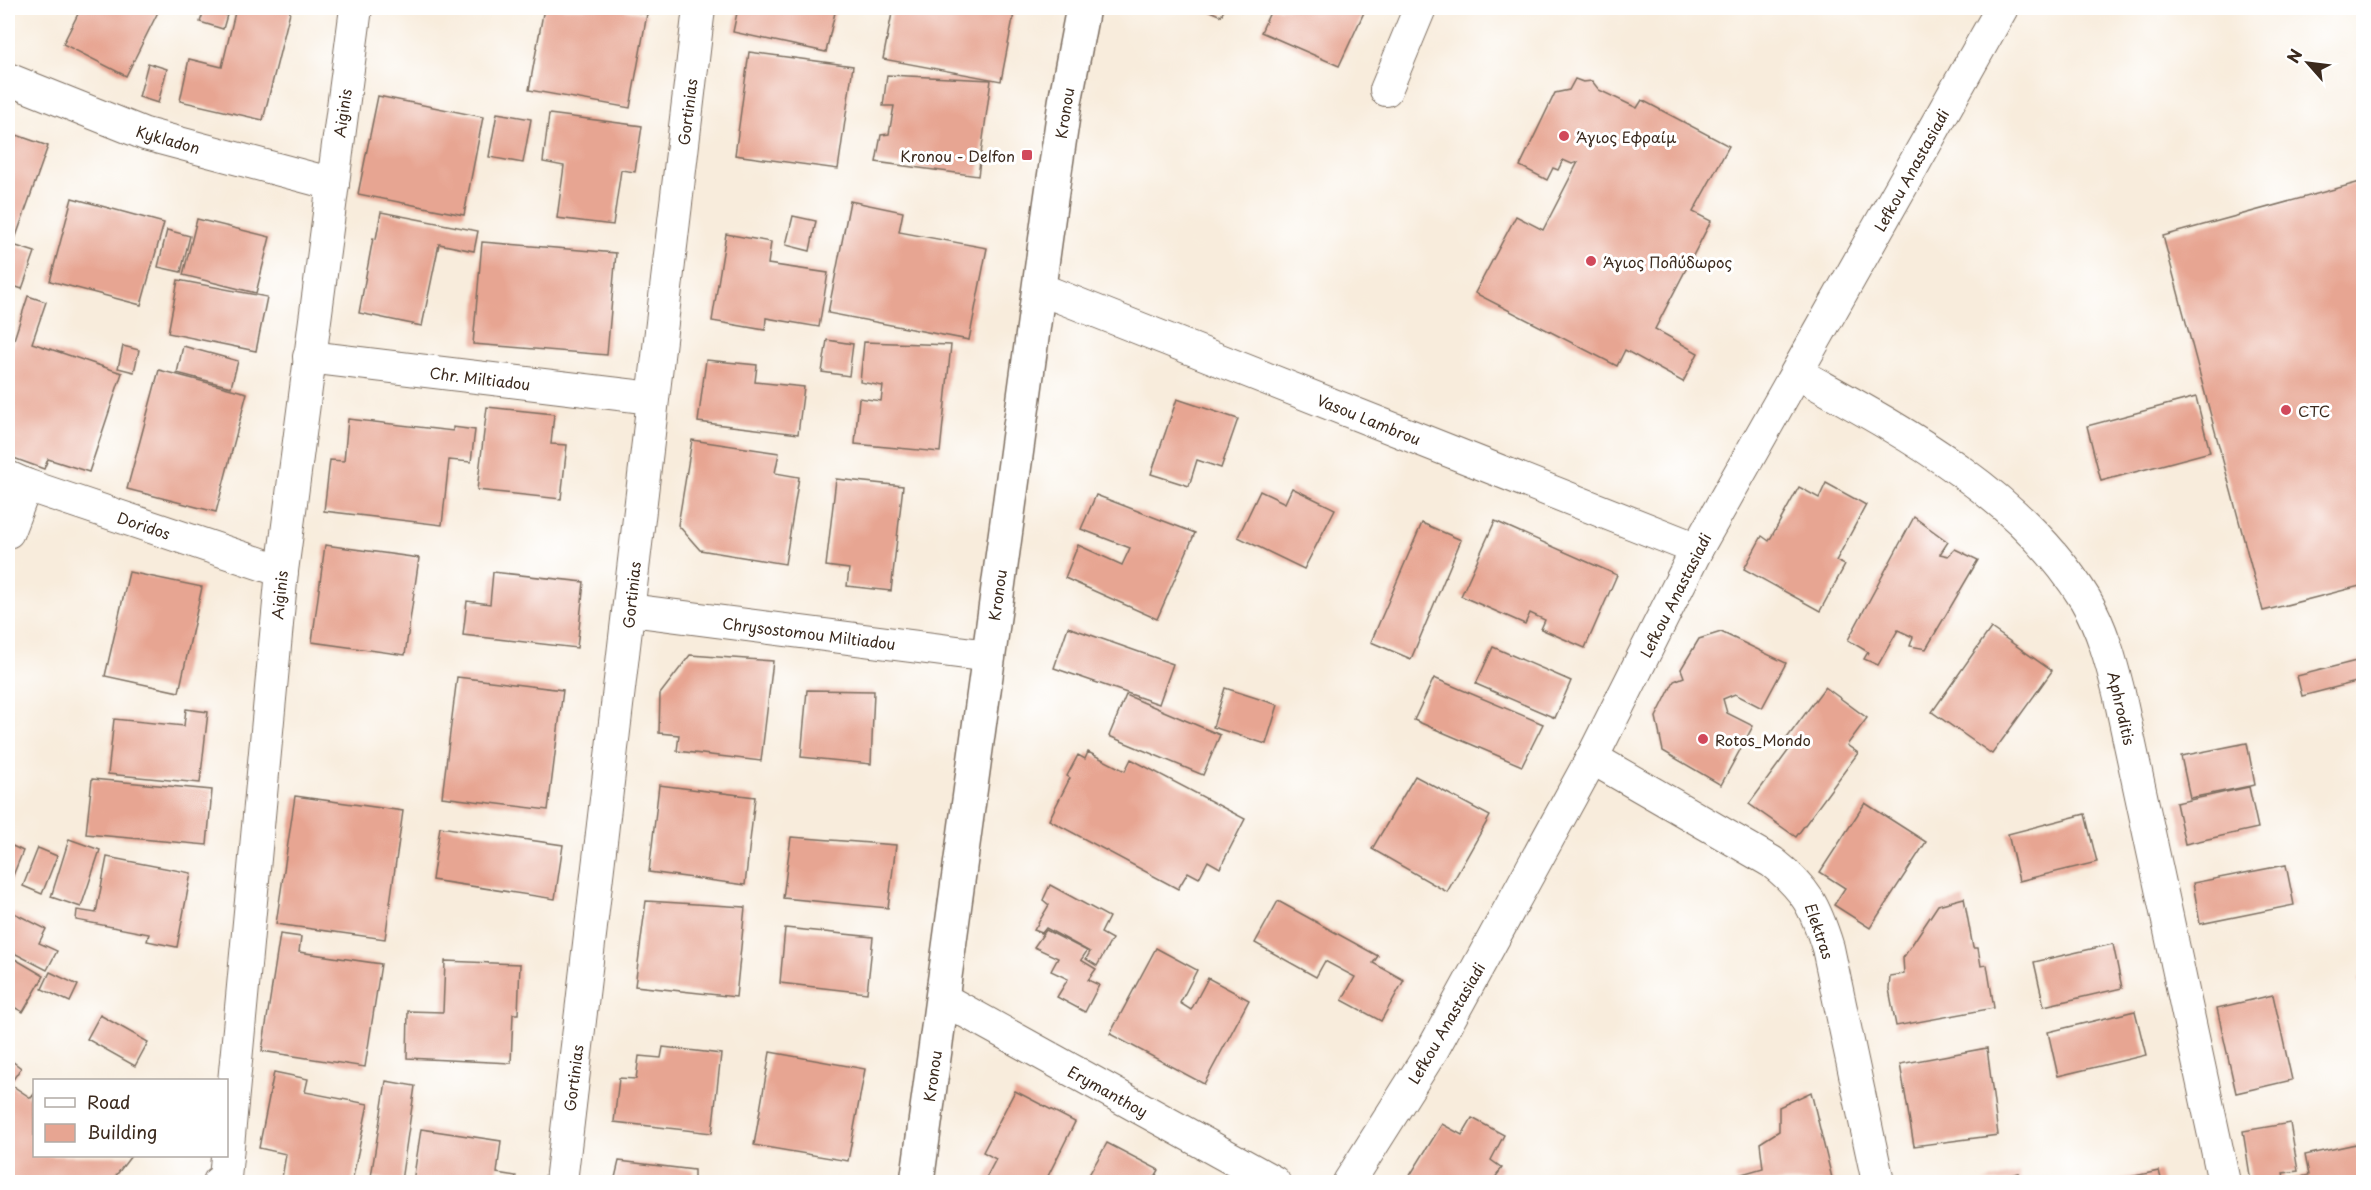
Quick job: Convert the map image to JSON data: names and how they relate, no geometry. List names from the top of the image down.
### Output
{
  "streets": {
    "street": [
      "Gortinias",
      "Aiginis",
      "Kronou",
      "Kykladon",
      "Lefkou Anastasiadi",
      "Chr. Miltiadou",
      "Vasou Lambrou",
      "Doridos",
      "Chrysostomou Miltiadou",
      "Aphroditis",
      "Elektras",
      "Erymanthoy"
    ]
  },
  "crossings": [
    ["Gortinias", "Chr. Miltiadou"],
    ["Gortinias", "Chrysostomou Miltiadou"],
    ["Aiginis", "Kykladon"],
    ["Aiginis", "Chr. Miltiadou"],
    ["Aiginis", "Doridos"],
    ["Kronou", "Vasou Lambrou"],
    ["Kronou", "Chrysostomou Miltiadou"],
    ["Kronou", "Erymanthoy"],
    ["Lefkou Anastasiadi", "Vasou Lambrou"],
    ["Lefkou Anastasiadi", "Aphroditis"],
    ["Lefkou Anastasiadi", "Elektras"]
  ],
  "places": {
    "other": [
      "Άγιος Εφραίμ",
      "Άγιος Πολύδωρος",
      "CTC",
      "Rotos_Mondo"
    ],
    "transit": ["Kronou - Delfon"]
  },
  "legend": ["Road", "Building"],
  "north": "top left"
}
